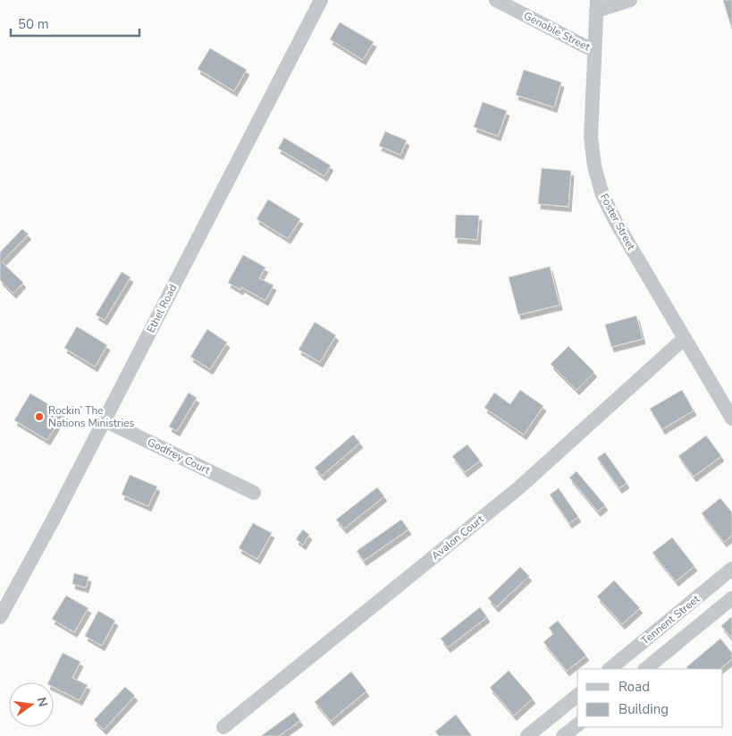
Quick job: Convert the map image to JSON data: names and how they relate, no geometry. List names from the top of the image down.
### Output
{
  "streets": {
    "street": [
      "Genoble Street",
      "Foster Street",
      "Ethel Road",
      "Godfrey Court",
      "Avalon Court",
      "Tennent Street"
    ]
  },
  "crossings": [
    ["Genoble Street", "Foster Street"],
    ["Foster Street", "Avalon Court"],
    ["Ethel Road", "Godfrey Court"]
  ],
  "places": ["Rockin’ The Nations Ministries"],
  "legend": ["Road", "Building"],
  "scale_bar": "50 m",
  "north": "right"
}
